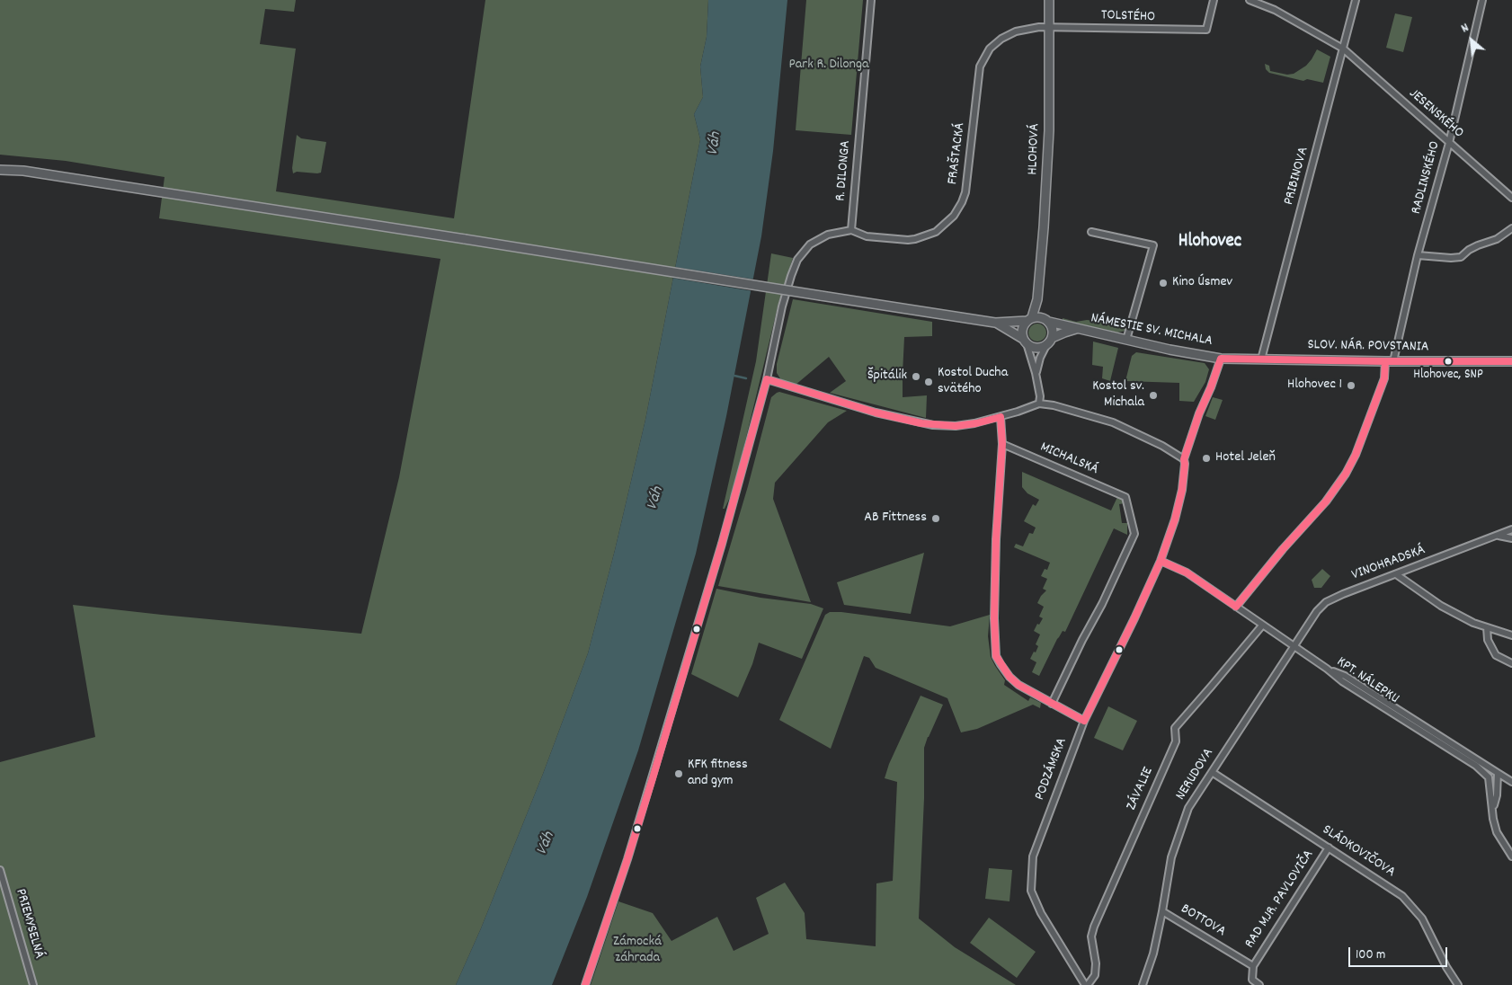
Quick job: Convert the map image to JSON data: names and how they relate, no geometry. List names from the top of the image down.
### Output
{
  "streets": {
    "main road": ["HLOHOVÁ", "NÁMESTIE SV. MICHALA", "SLOV. NÁR. POVSTANIA"],
    "street": [
      "TOLSTÉHO",
      "JESENSKÉHO",
      "FRAŠTACKÁ",
      "R. DILONGA",
      "PRIBINOVA",
      "RADLINSKÉHO",
      "MICHALSKÁ",
      "VINOHRADSKÁ",
      "KPT. NÁLEPKU",
      "PODZÁMSKA",
      "NERUDOVA",
      "ZÁVALIE",
      "SLÁDKOVIČOVA",
      "RAD MJR. PAVLOVIČA",
      "BOTTOVA",
      "PRIEMYSELNÁ"
    ]
  },
  "crossings": [
    ["TOLSTÉHO", "HLOHOVÁ"],
    ["TOLSTÉHO", "FRAŠTACKÁ"],
    ["JESENSKÉHO", "PRIBINOVA"],
    ["JESENSKÉHO", "RADLINSKÉHO"],
    ["HLOHOVÁ", "FRAŠTACKÁ"],
    ["HLOHOVÁ", "NÁMESTIE SV. MICHALA"],
    ["FRAŠTACKÁ", "R. DILONGA"],
    ["PRIBINOVA", "SLOV. NÁR. POVSTANIA"],
    ["RADLINSKÉHO", "SLOV. NÁR. POVSTANIA"],
    ["RADLINSKÉHO", "KPT. NÁLEPKU"],
    ["NÁMESTIE SV. MICHALA", "SLOV. NÁR. POVSTANIA"],
    ["NÁMESTIE SV. MICHALA", "PODZÁMSKA"],
    ["VINOHRADSKÁ", "KPT. NÁLEPKU"],
    ["VINOHRADSKÁ", "NERUDOVA"],
    ["KPT. NÁLEPKU", "PODZÁMSKA"],
    ["KPT. NÁLEPKU", "NERUDOVA"],
    ["KPT. NÁLEPKU", "ZÁVALIE"],
    ["PODZÁMSKA", "ZÁVALIE"],
    ["NERUDOVA", "SLÁDKOVIČOVA"],
    ["NERUDOVA", "BOTTOVA"],
    ["SLÁDKOVIČOVA", "RAD MJR. PAVLOVIČA"],
    ["RAD MJR. PAVLOVIČA", "BOTTOVA"]
  ],
  "districts": ["Hlohovec"],
  "water": ["Váh"],
  "parks": ["Park R. Dilonga", "Zámocká záhrada"],
  "places": [
    "Kino Úsmev",
    "Hlohovec, SNP",
    "Špitálik",
    "Kostol Ducha svätého",
    "Hlohovec 1",
    "Kostol sv. Michala",
    "Hotel Jeleň",
    "AB Fittness",
    "KFK fitness and gym"
  ],
  "scale_bar": "100 m",
  "north": "top left"
}
